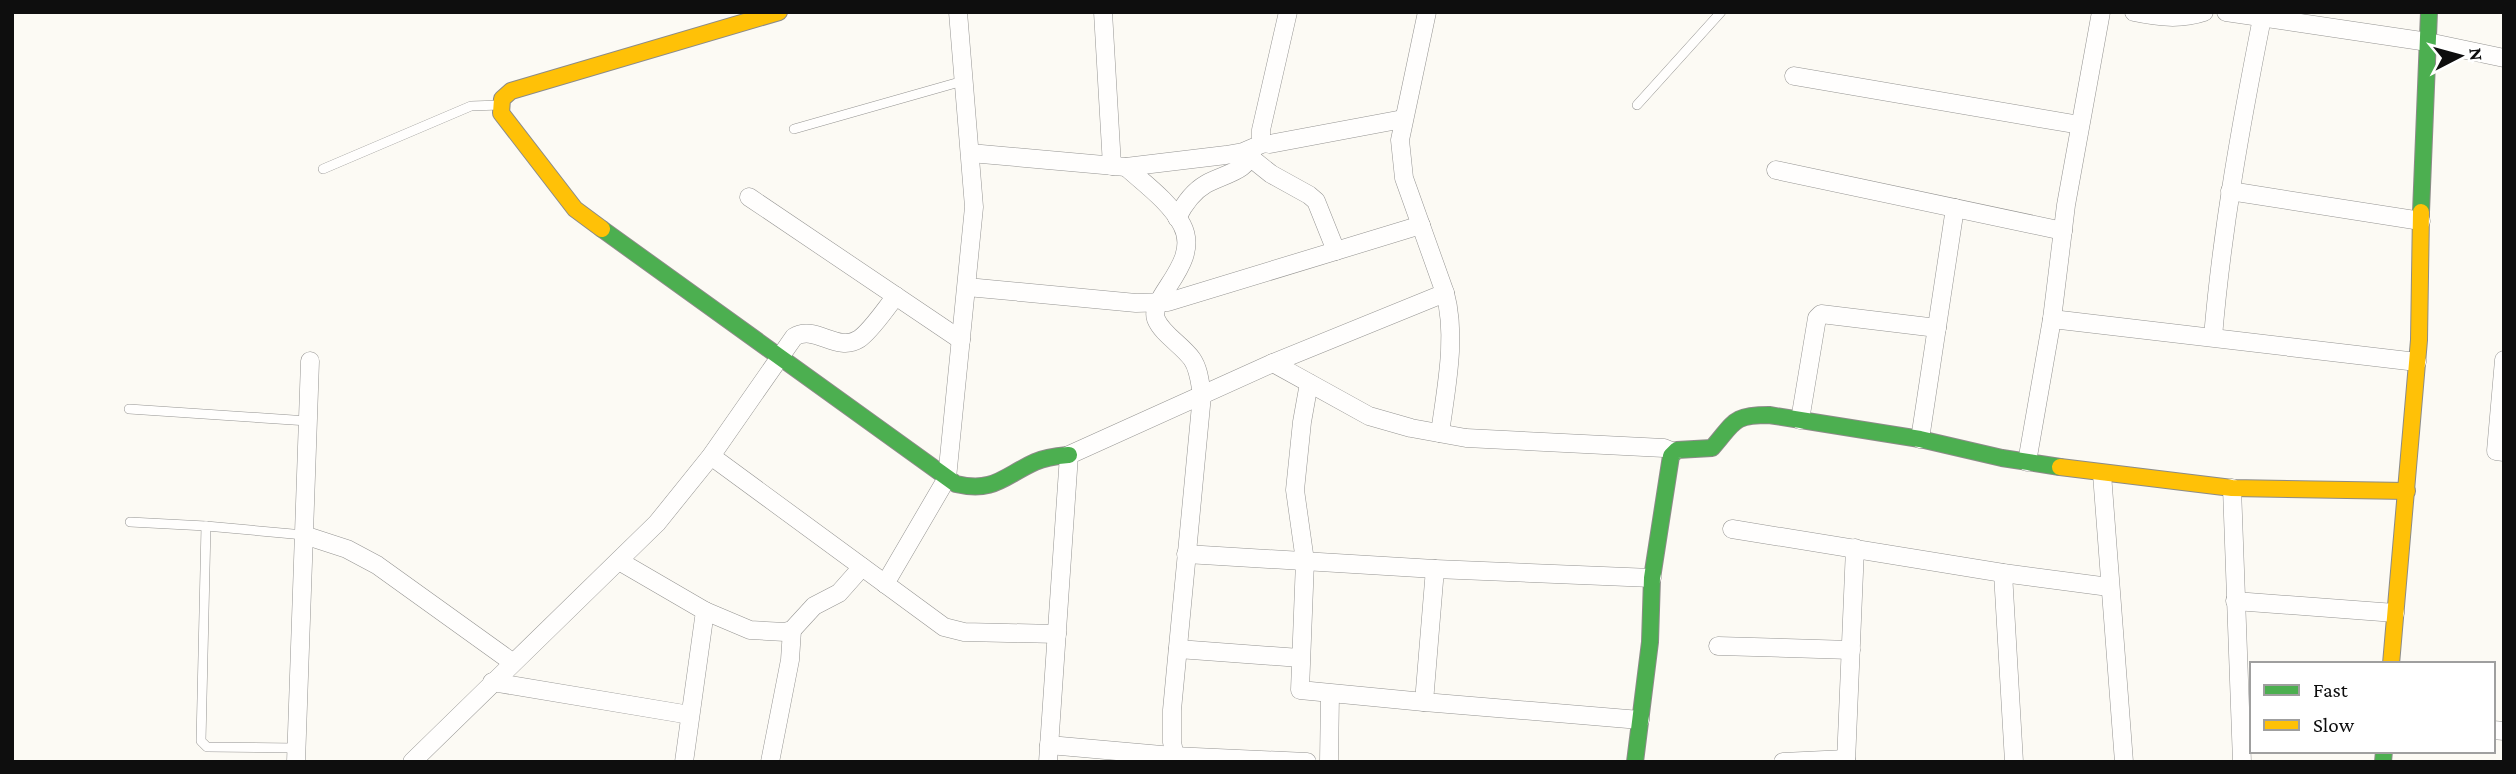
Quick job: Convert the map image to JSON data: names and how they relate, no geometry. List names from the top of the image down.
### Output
{
  "legend": ["Fast", "Slow"],
  "north": "right"
}
